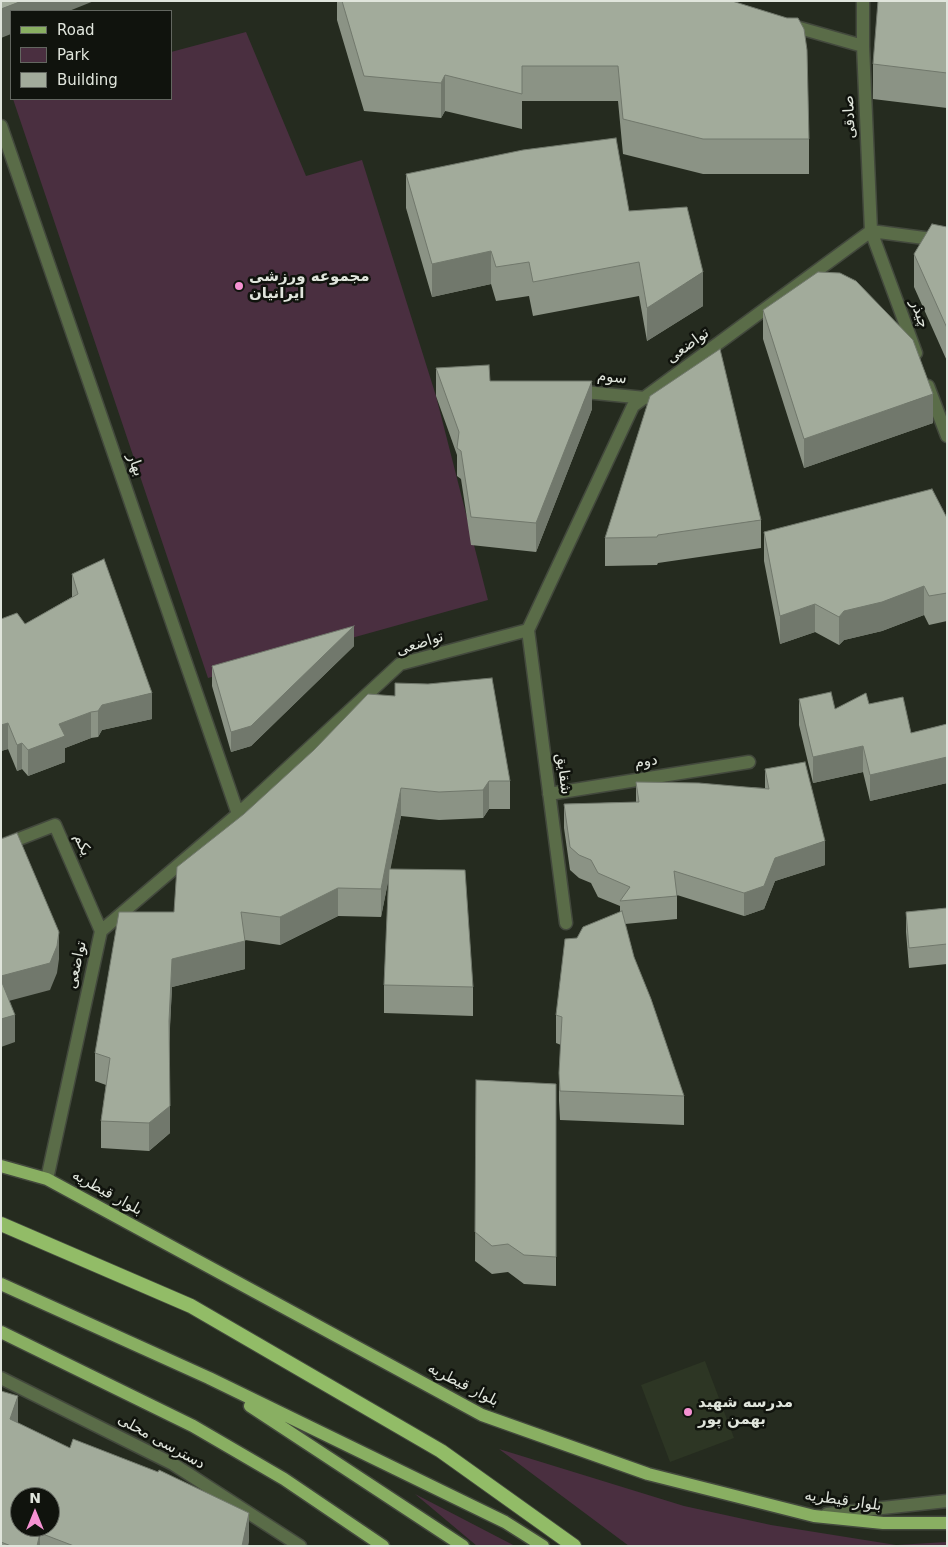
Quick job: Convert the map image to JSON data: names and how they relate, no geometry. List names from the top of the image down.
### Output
{
  "streets": {
    "main road": ["بلوار قیطریه"],
    "street": [
      "صادقی",
      "چیذر",
      "تواضعی",
      "سوم",
      "بهار",
      "دوم",
      "شقایق",
      "یکم",
      "دسترسی محلی"
    ]
  },
  "crossings": [
    ["صادقی", "چیذر"],
    ["صادقی", "تواضعی"],
    ["چیذر", "تواضعی"],
    ["تواضعی", "سوم"],
    ["تواضعی", "بهار"],
    ["تواضعی", "شقایق"],
    ["تواضعی", "یکم"],
    ["تواضعی", "بلوار قیطریه"],
    ["دوم", "شقایق"]
  ],
  "places": ["مجموعه ورزشی ایرانیان", "مدرسه شهید بهمن پور"],
  "legend": ["Road", "Park", "Building"],
  "north": "top"
}
